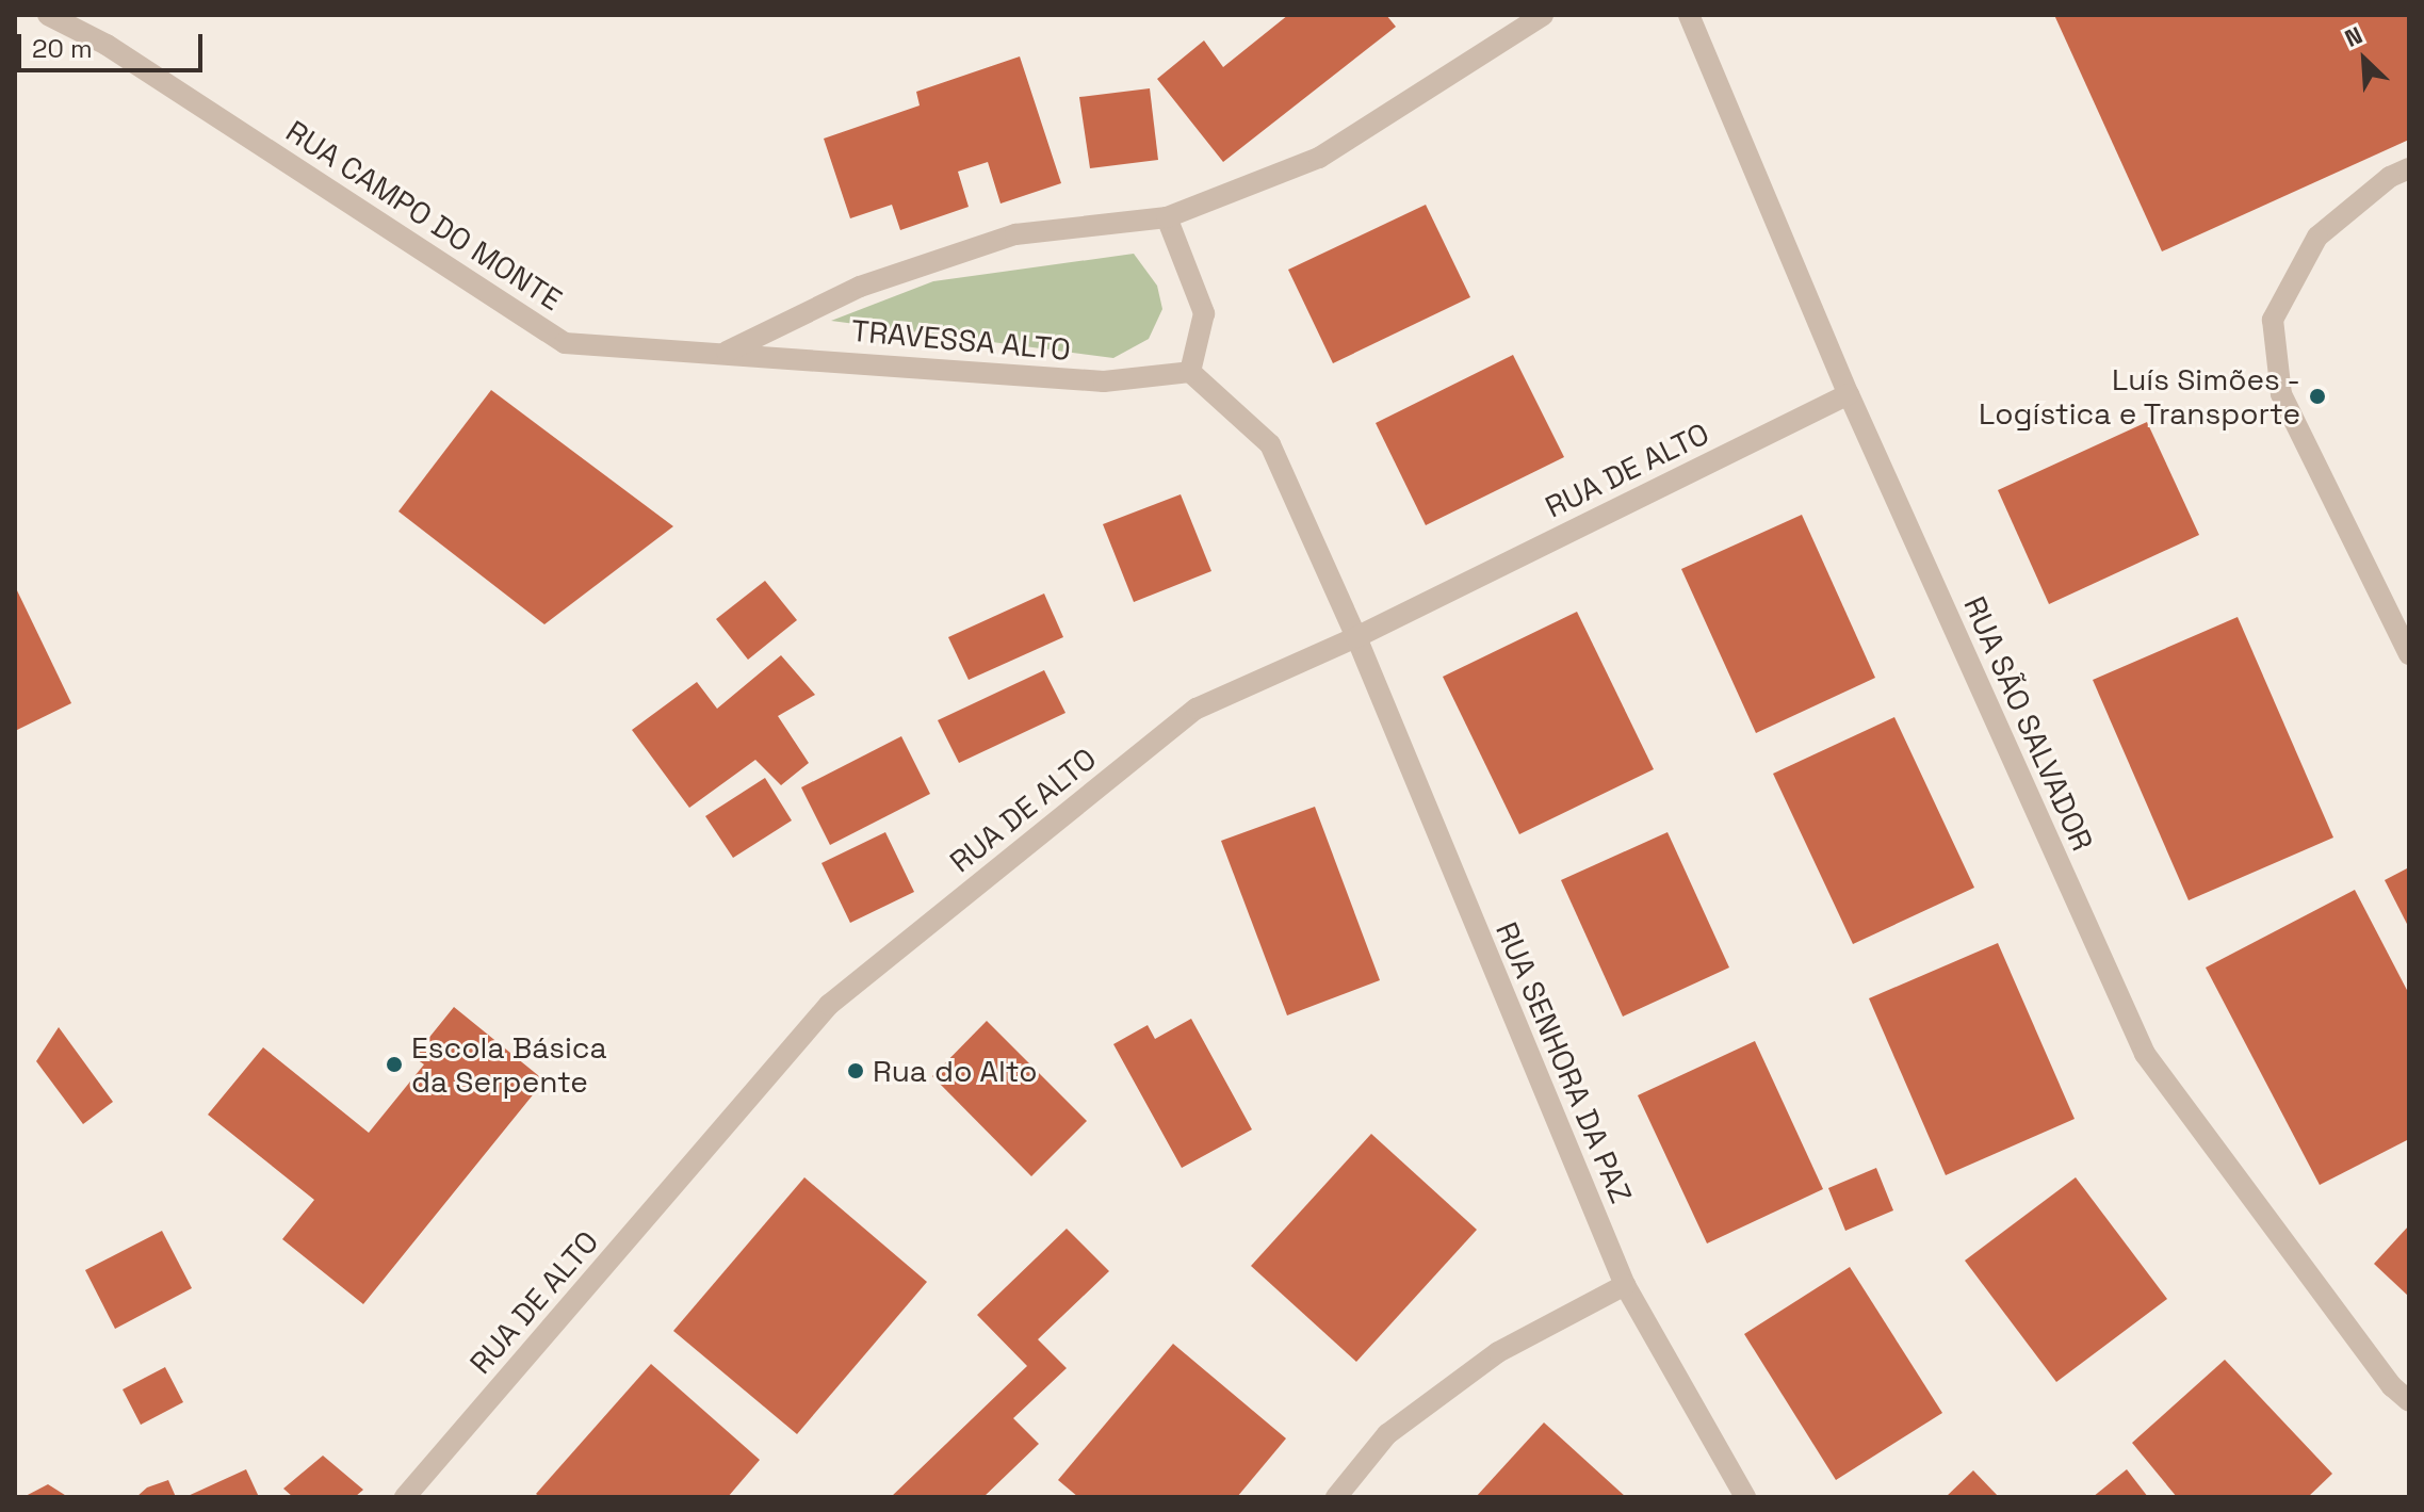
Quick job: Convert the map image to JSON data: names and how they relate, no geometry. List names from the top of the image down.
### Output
{
  "streets": {
    "street": [
      "RUA CAMPO DO MONTE",
      "TRAVESSA ALTO",
      "RUA DE ALTO",
      "RUA SÃO SALVADOR",
      "RUA SENHORA DA PAZ"
    ]
  },
  "crossings": [
    ["RUA CAMPO DO MONTE", "TRAVESSA ALTO"],
    ["RUA DE ALTO", "RUA SÃO SALVADOR"],
    ["RUA DE ALTO", "RUA SENHORA DA PAZ"]
  ],
  "places": ["Luís Simões - Logística e Transporte", "Escola Básica da Serpente", "Rua do Alto"],
  "scale_bar": "20 m",
  "north": "top left"
}
